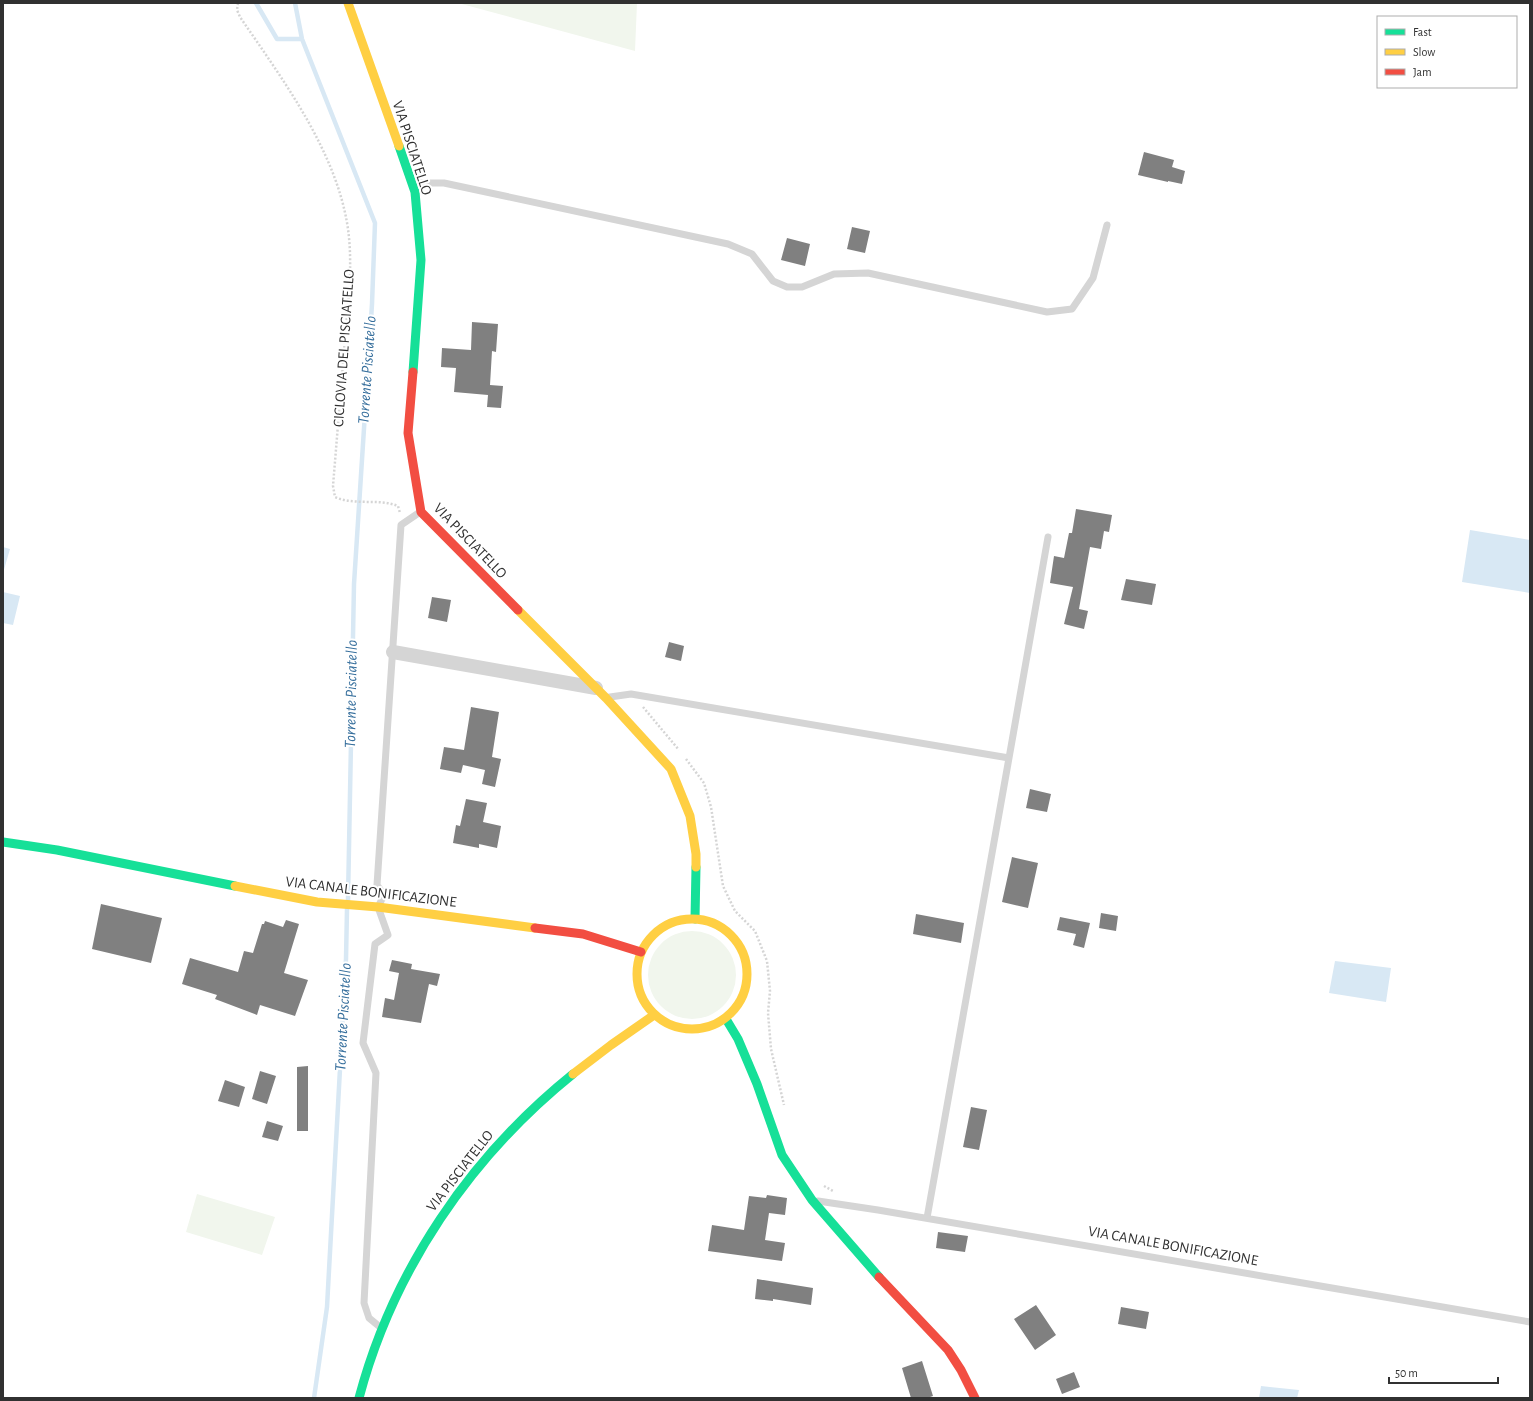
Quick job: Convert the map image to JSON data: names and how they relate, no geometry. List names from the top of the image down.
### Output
{
  "streets": {
    "street": ["VIA PISCIATELLO", "VIA CANALE BONIFICAZIONE"],
    "path": ["CICLOVIA DEL PISCIATELLO"]
  },
  "crossings": [
    ["VIA PISCIATELLO", "VIA CANALE BONIFICAZIONE"]
  ],
  "water": ["Torrente Pisciatello"],
  "legend": ["Fast", "Slow", "Jam"],
  "scale_bar": "50 m"
}
